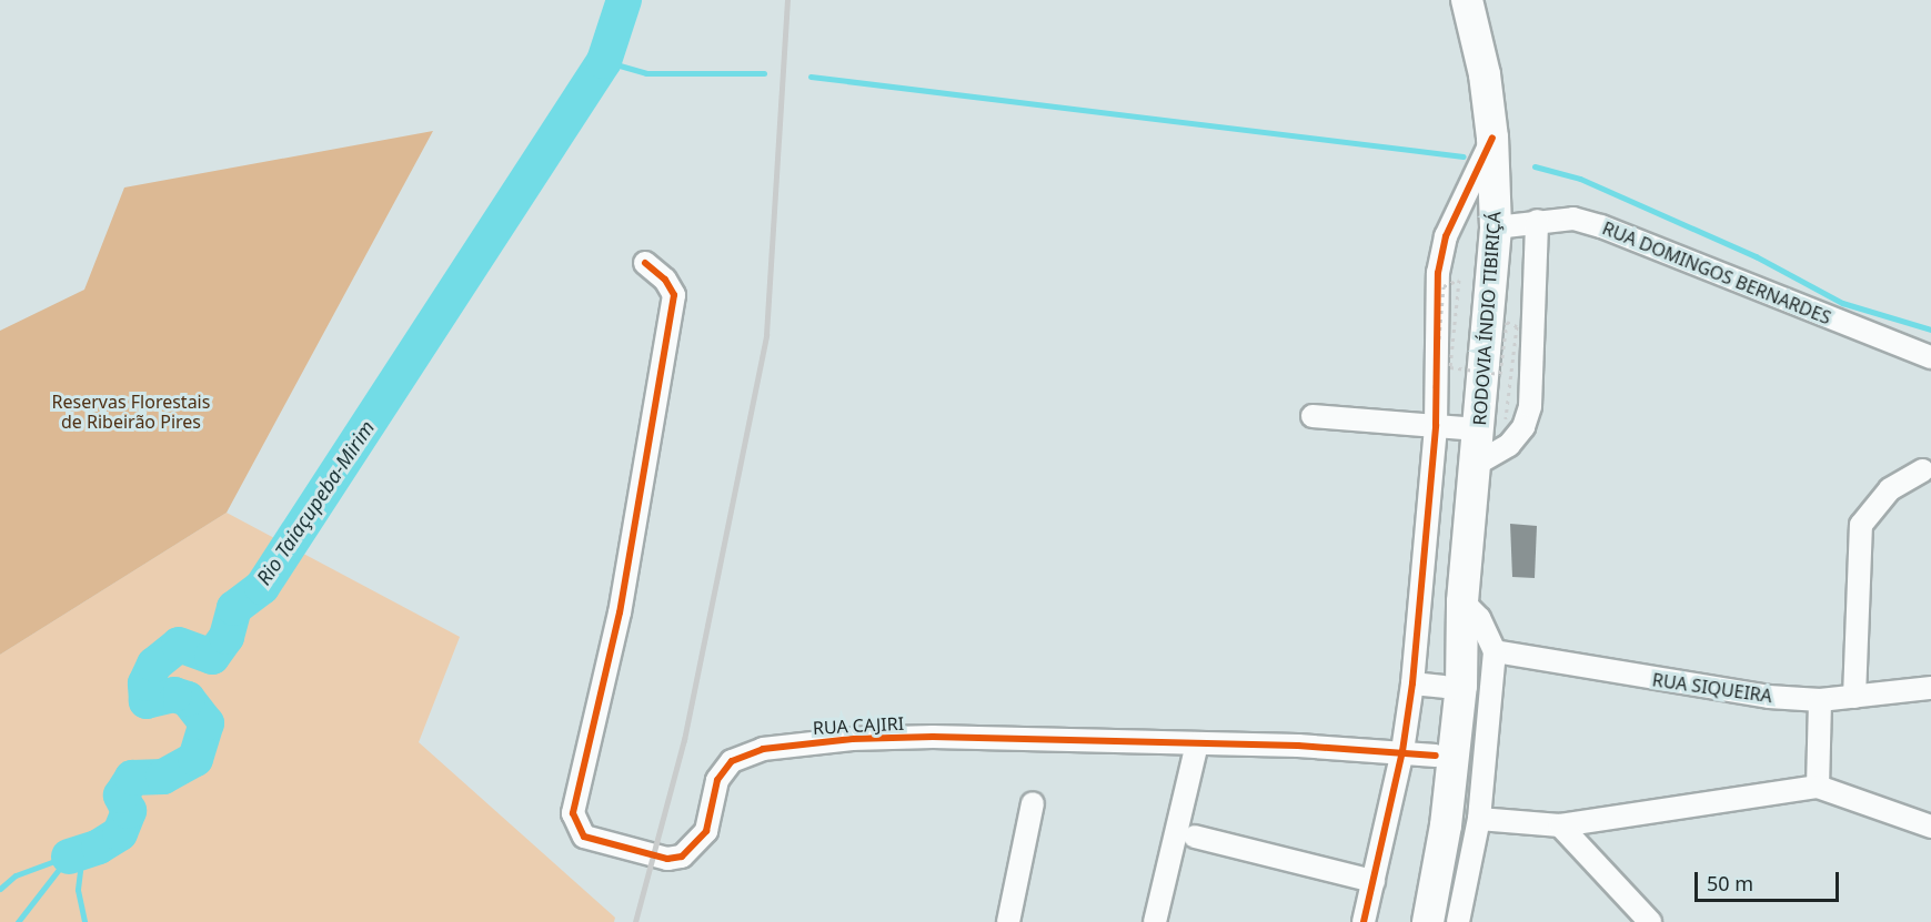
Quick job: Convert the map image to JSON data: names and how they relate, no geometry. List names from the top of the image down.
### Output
{
  "streets": {
    "highway": ["RODOVIA ÍNDIO TIBIRIÇÁ"],
    "street": ["RUA DOMINGOS BERNARDES", "RUA SIQUEIRA", "RUA CAJIRI"]
  },
  "crossings": [
    ["RUA DOMINGOS BERNARDES", "RODOVIA ÍNDIO TIBIRIÇÁ"],
    ["RODOVIA ÍNDIO TIBIRIÇÁ", "RUA CAJIRI"]
  ],
  "water": ["Rio Taiaçupeba-Mirim"],
  "parks": ["Reservas Florestais de Ribeirão Pires"],
  "scale_bar": "50 m"
}
